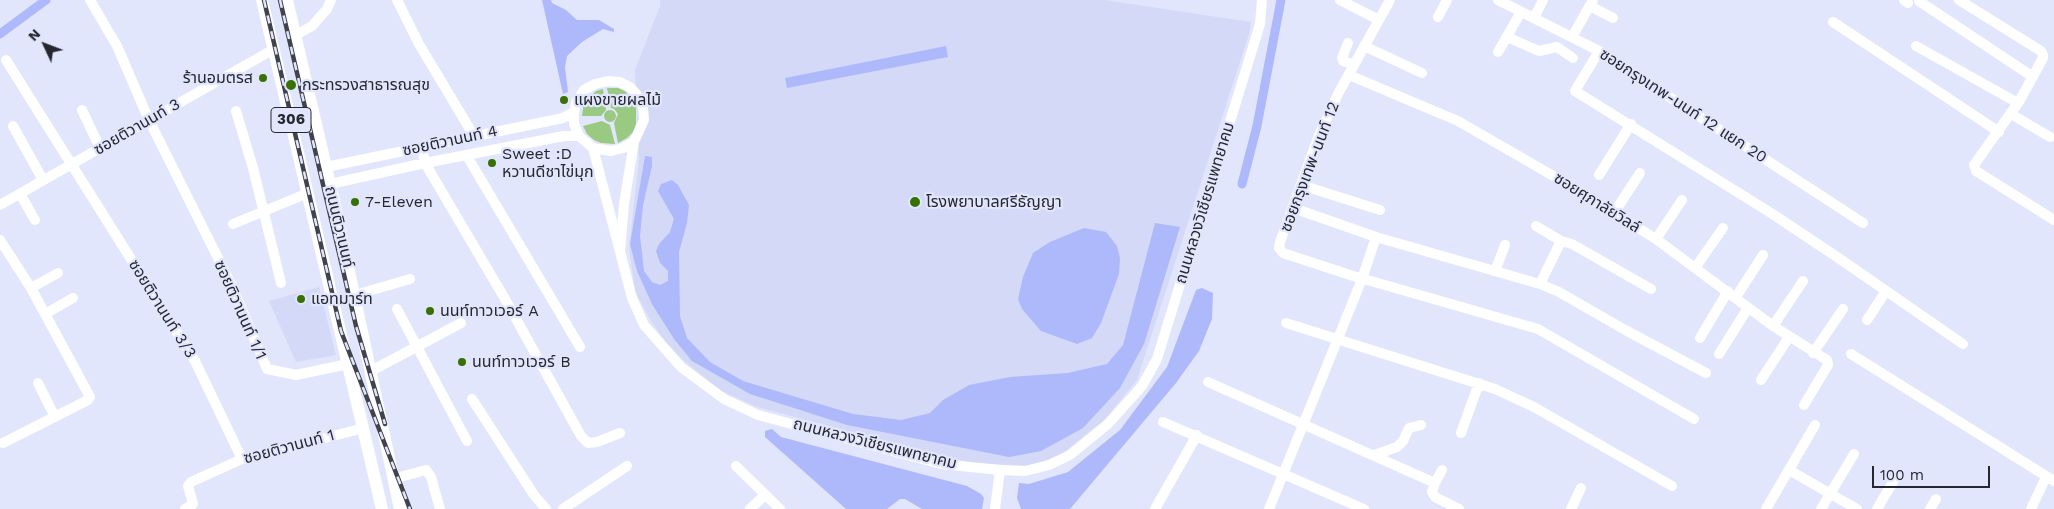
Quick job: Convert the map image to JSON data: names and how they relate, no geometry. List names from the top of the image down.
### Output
{
  "streets": {
    "main road": ["306", "ถนนติวานนท์"],
    "street": [
      "ซอยกรุงเทพ-นนท์ 12 แยก 20",
      "ซอยติวานนท์ 3",
      "ซอยติวานนท์ 4",
      "ซอยกรุงเทพ-นนท์ 12",
      "ถนนหลวงวิเชียรแพทยาคม",
      "ซอยศุภาลัยวิลล์",
      "ซอยติวานนท์ 3/3",
      "ซอยติวานนท์ 1/1",
      "ซอยติวานนท์ 1"
    ]
  },
  "crossings": [
    ["ซอยติวานนท์ 3", "ถนนติวานนท์"],
    ["ซอยติวานนท์ 3", "ซอยติวานนท์ 3/3"],
    ["ซอยติวานนท์ 3", "ซอยติวานนท์ 1/1"],
    ["ซอยติวานนท์ 4", "ถนนหลวงวิเชียรแพทยาคม"],
    ["ซอยติวานนท์ 4", "ถนนติวานนท์"],
    ["ซอยกรุงเทพ-นนท์ 12", "ซอยศุภาลัยวิลล์"],
    ["ถนนติวานนท์", "ซอยติวานนท์ 1/1"],
    ["ถนนติวานนท์", "ซอยติวานนท์ 1"],
    ["ซอยติวานนท์ 3/3", "ซอยติวานนท์ 1"]
  ],
  "places": [
    "ร้านอมตรส",
    "กระทรวงสาธารณสุข",
    "แผงขายผลไม้",
    "Sweet :D หวานดีชาไข่มุก",
    "7-Eleven",
    "โรงพยาบาลศรีธัญญา",
    "แอทมาร์ท",
    "นนท์ทาวเวอร์ A",
    "นนท์ทาวเวอร์ B"
  ],
  "scale_bar": "100 m",
  "north": "top left"
}
